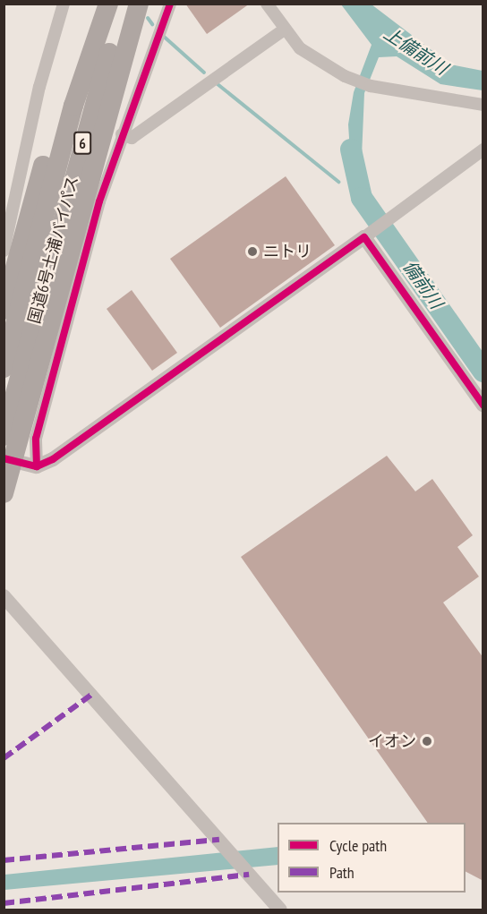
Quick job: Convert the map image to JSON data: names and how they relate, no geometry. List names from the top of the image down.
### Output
{
  "streets": {
    "highway": ["6", "国道6号土浦バイパス"]
  },
  "water": ["上備前川", "備前川"],
  "places": ["ニトリ", "イオン"],
  "legend": ["Cycle path", "Path"]
}
